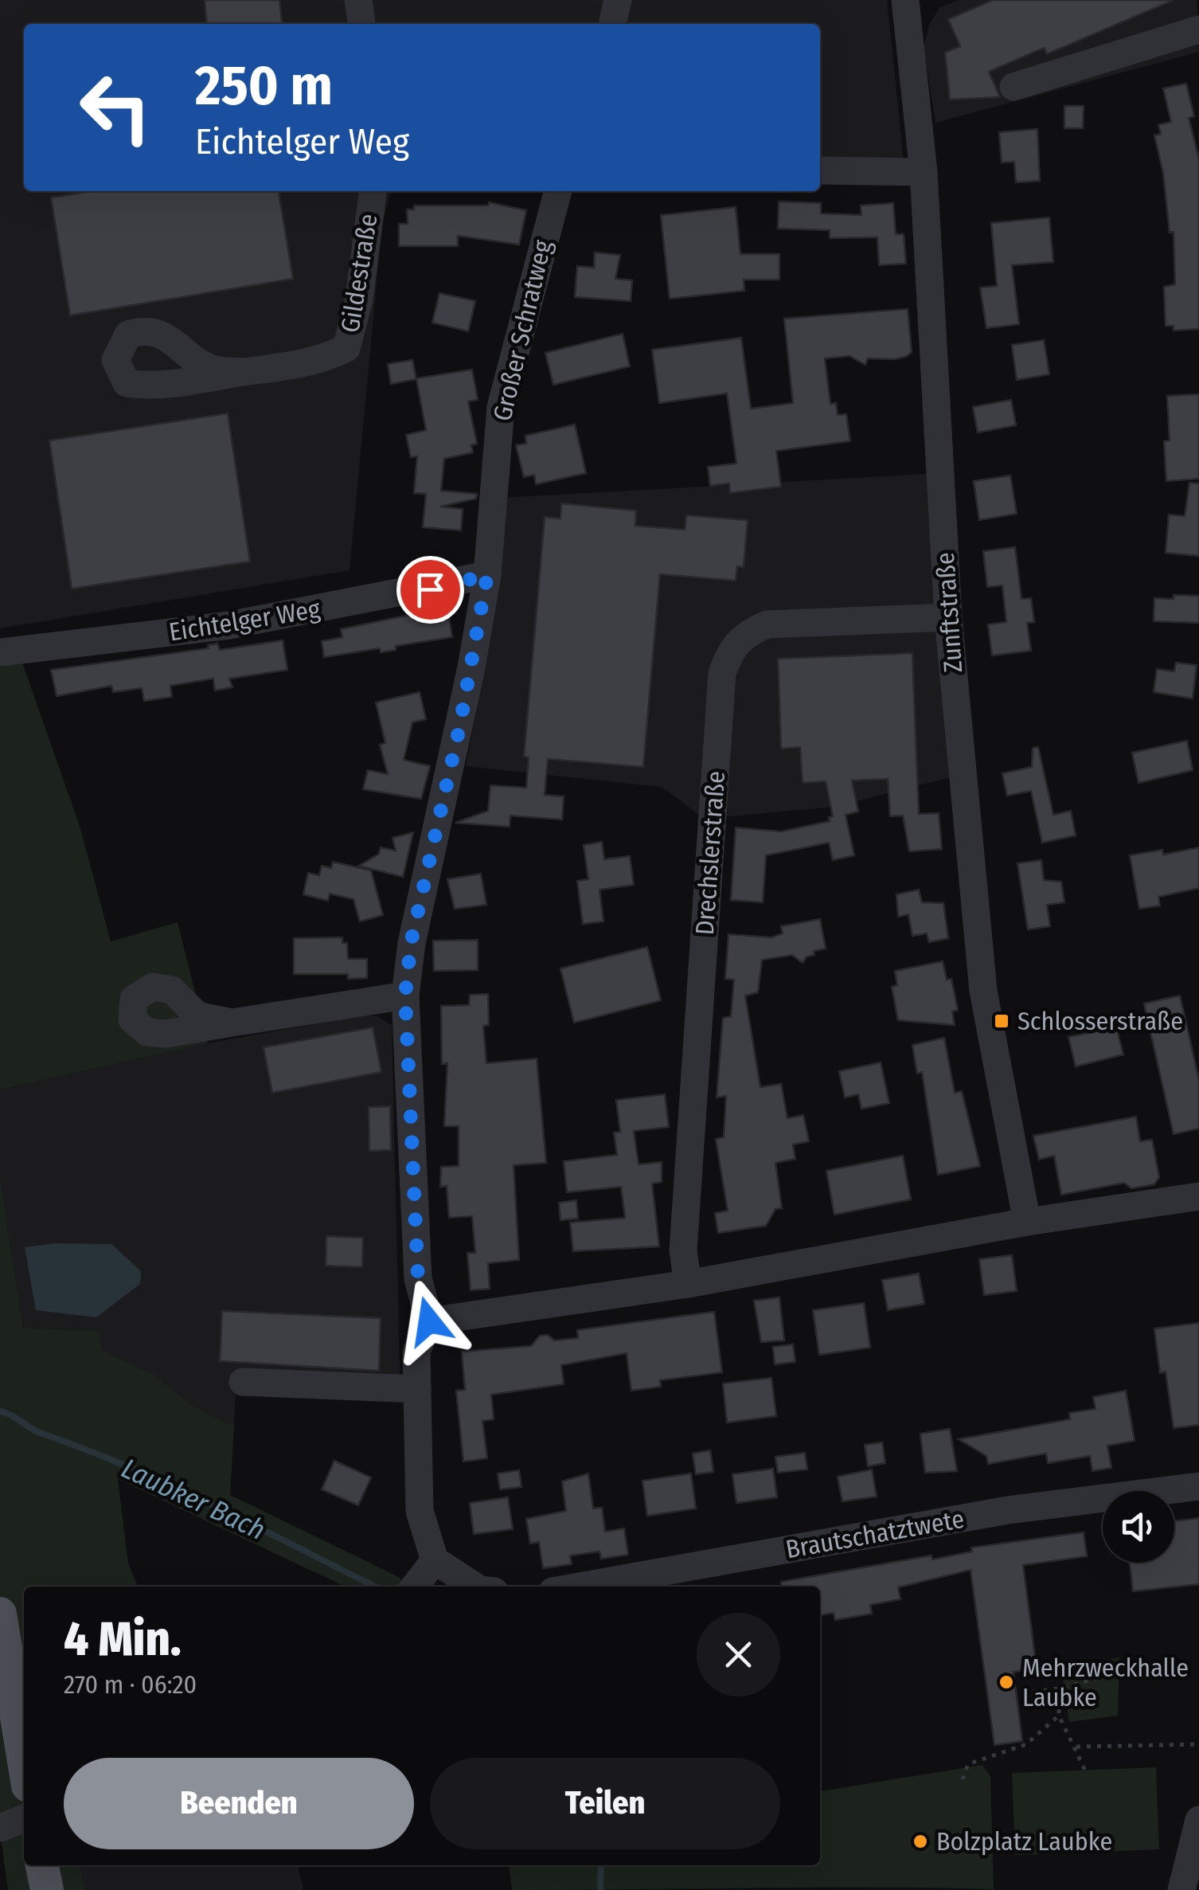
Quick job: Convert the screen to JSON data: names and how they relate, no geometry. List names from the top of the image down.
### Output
{
  "streets": {
    "street": [
      "Gildestraße",
      "Großer Schratweg",
      "Zunftstraße",
      "Eichtelger Weg",
      "Drechslerstraße",
      "Brautschatztwete"
    ]
  },
  "crossings": [
    ["Großer Schratweg", "Eichtelger Weg"],
    ["Zunftstraße", "Drechslerstraße"]
  ],
  "water": ["Laubker Bach"],
  "places": {
    "transit": ["Schlosserstraße"],
    "other": ["Mehrzweckhalle Laubke", "Bolzplatz Laubke"]
  },
  "page": {
    "turn": ["250 m", "Eichtelger Weg"],
    "heading": ["4 Min.", "270 m · 06:20"],
    "buttons": ["Beenden", "Teilen"]
  }
}
